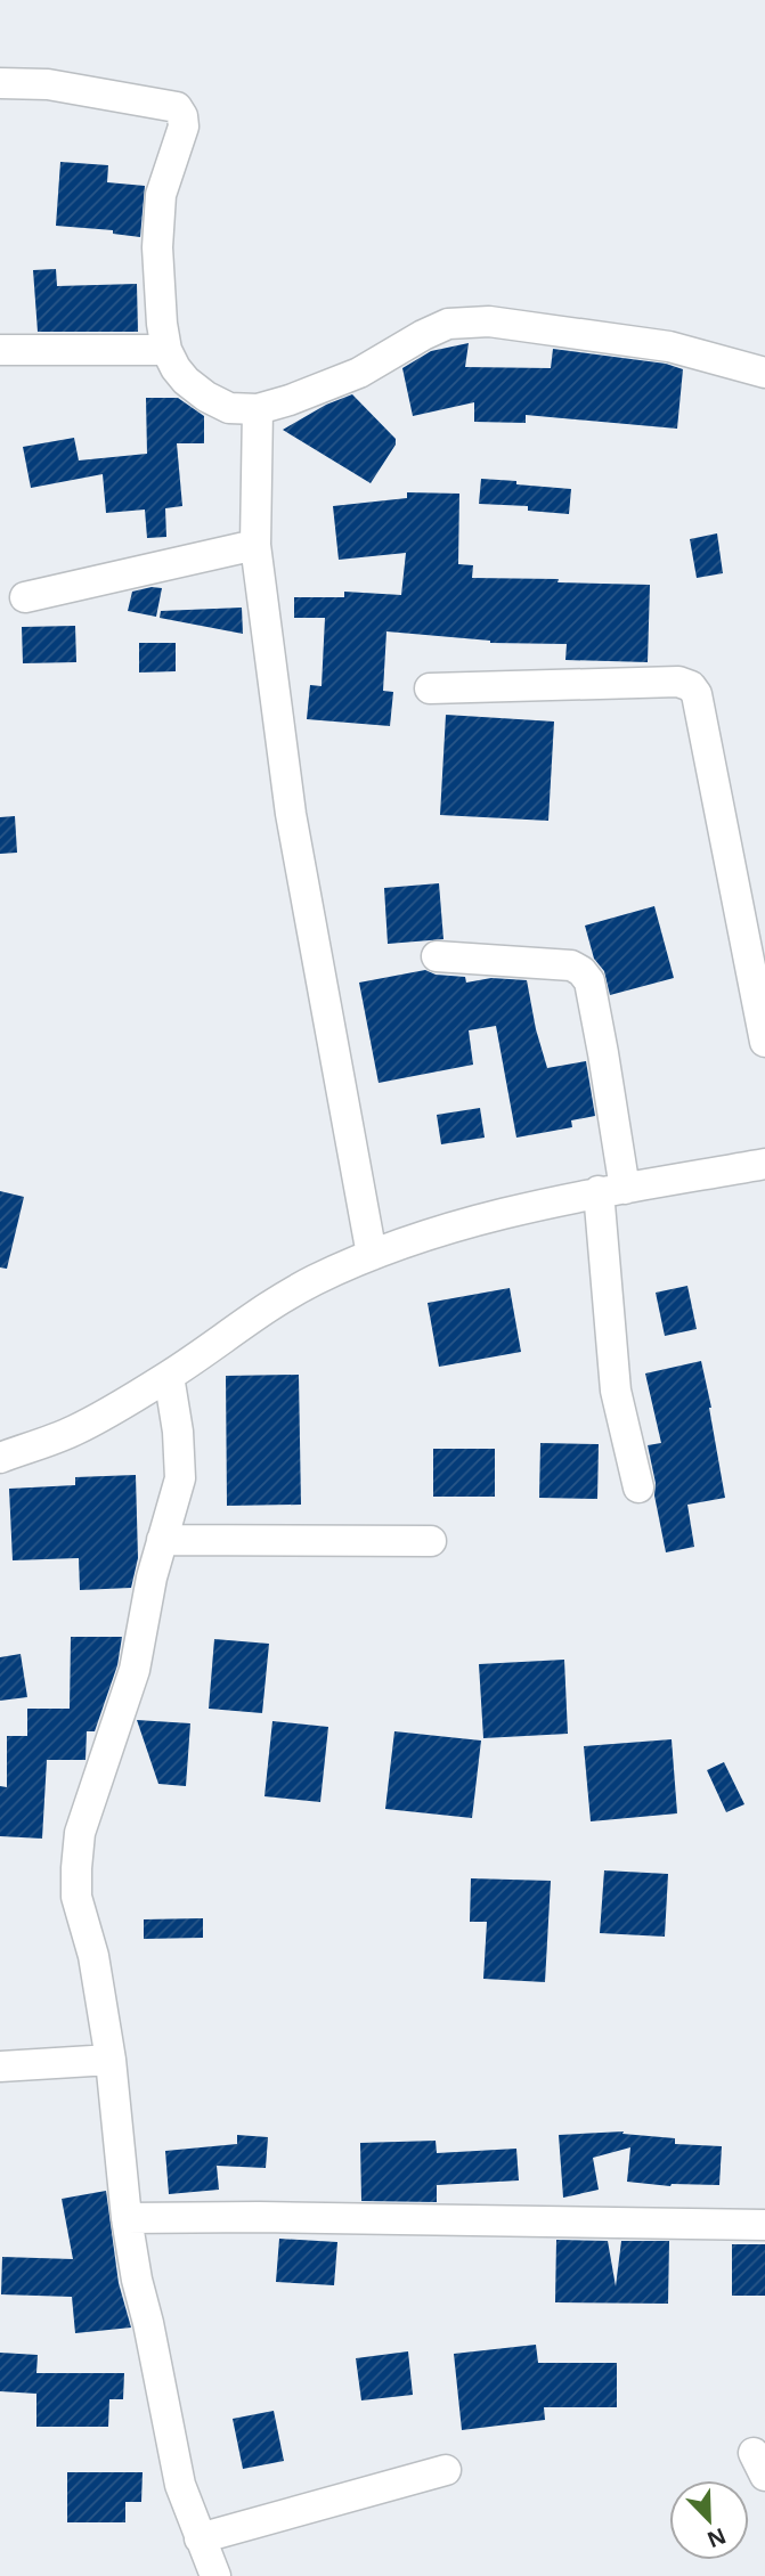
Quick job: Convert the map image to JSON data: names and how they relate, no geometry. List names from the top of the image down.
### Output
{
  "north": "bottom right"
}
